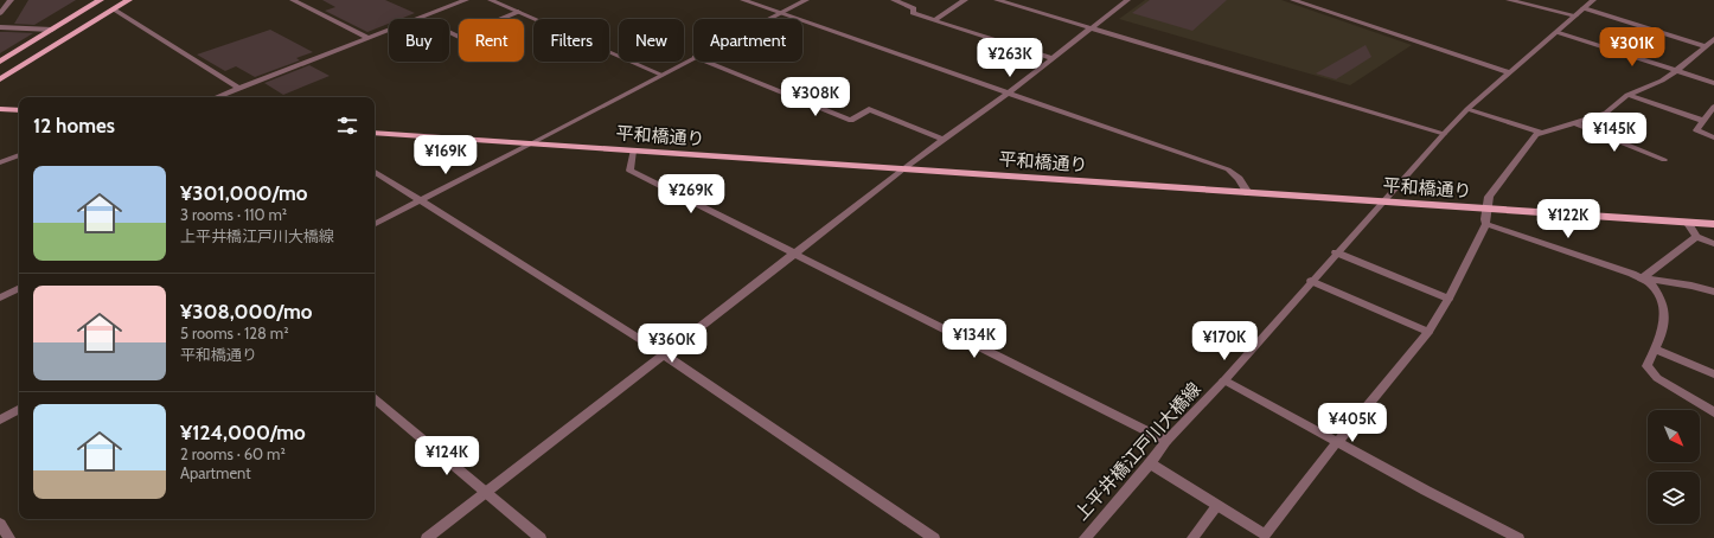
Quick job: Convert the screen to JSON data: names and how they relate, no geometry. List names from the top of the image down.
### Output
{
  "streets": {
    "main road": ["平和橋通り"],
    "street": ["上平井橋江戸川大橋線"]
  },
  "crossings": [
    ["平和橋通り", "上平井橋江戸川大橋線"]
  ],
  "north": "bottom right",
  "page": {
    "chip": [
      "Buy",
      "Rent",
      "Filters",
      "New",
      "Apartment"
    ],
    "price": [
      "¥301K",
      "¥263K",
      "¥308K",
      "¥145K",
      "¥169K",
      "¥269K",
      "¥122K",
      "¥134K",
      "¥170K",
      "¥360K",
      "¥405K",
      "¥124K"
    ],
    "heading": "12 homes",
    "list": [
      {
        "name": "¥301,000/mo",
        "note": "3 rooms · 110 m² · 上平井橋江戸川大橋線"
      },
      {
        "name": "¥308,000/mo",
        "note": "5 rooms · 128 m² · 平和橋通り"
      },
      {
        "name": "¥124,000/mo",
        "note": "2 rooms · 60 m² · Apartment"
      }
    ]
  }
}
